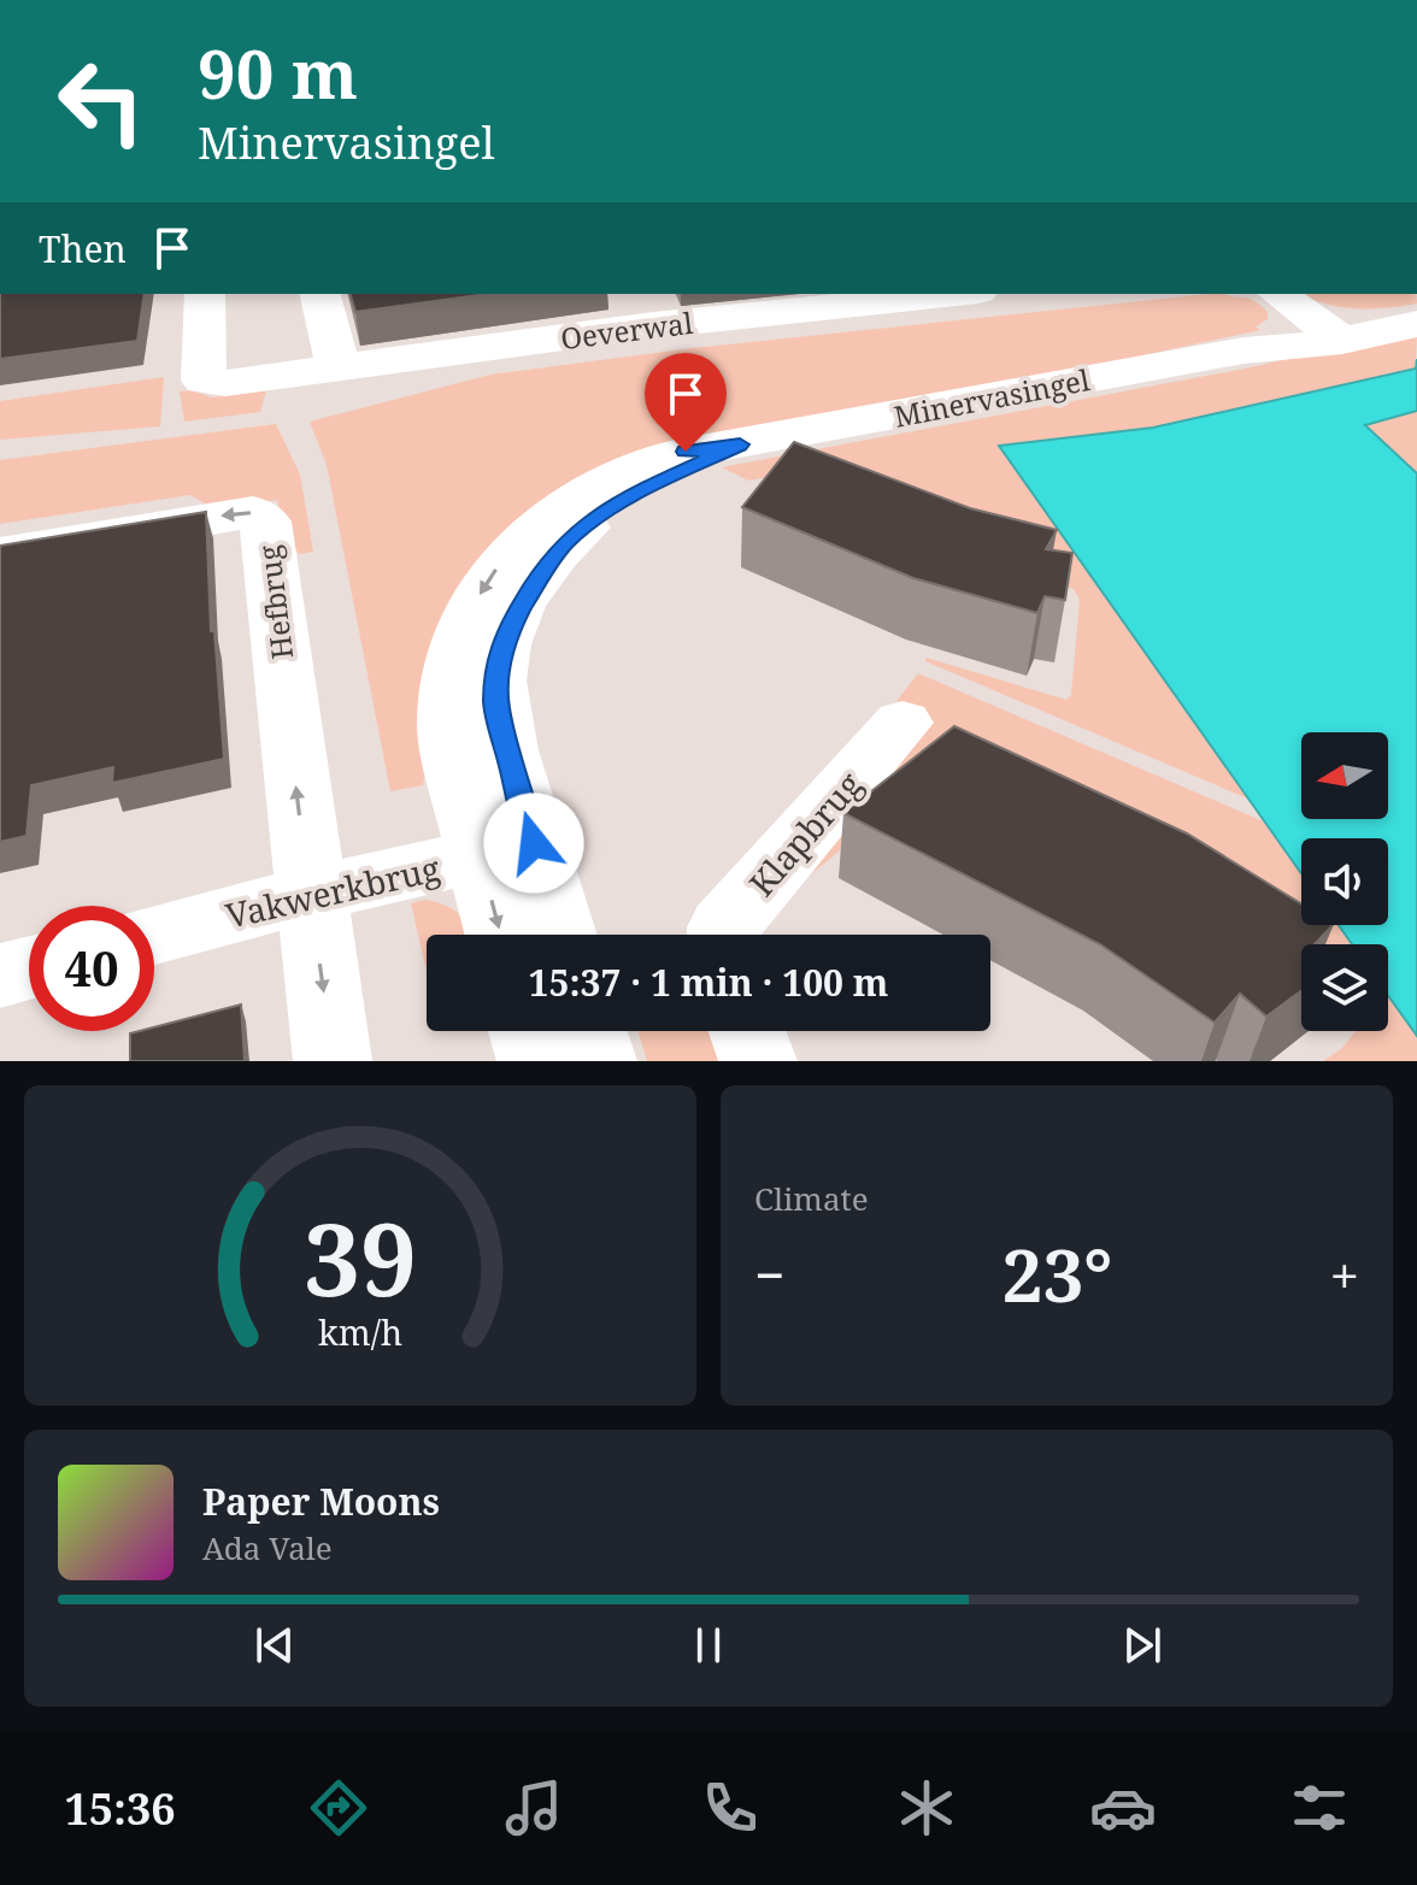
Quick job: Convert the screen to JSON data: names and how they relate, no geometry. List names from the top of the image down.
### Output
{
  "streets": {
    "street": [
      "Oeverwal",
      "Minervasingel",
      "Hefbrug",
      "Klapbrug",
      "Vakwerkbrug"
    ]
  },
  "crossings": [
    ["Minervasingel", "Vakwerkbrug"],
    ["Hefbrug", "Vakwerkbrug"]
  ],
  "north": "left",
  "page": {
    "turn": ["90 m", "Minervasingel"],
    "then": "Then",
    "limit": "40",
    "trip": "15:37 · 1 min · 100 m",
    "tile": "Climate",
    "heat": ["−", "23°", "+"],
    "song": ["Paper Moons", "Ada Vale"],
    "tabs": "15:36",
    "gauge": ["39", "km/h"]
  }
}
